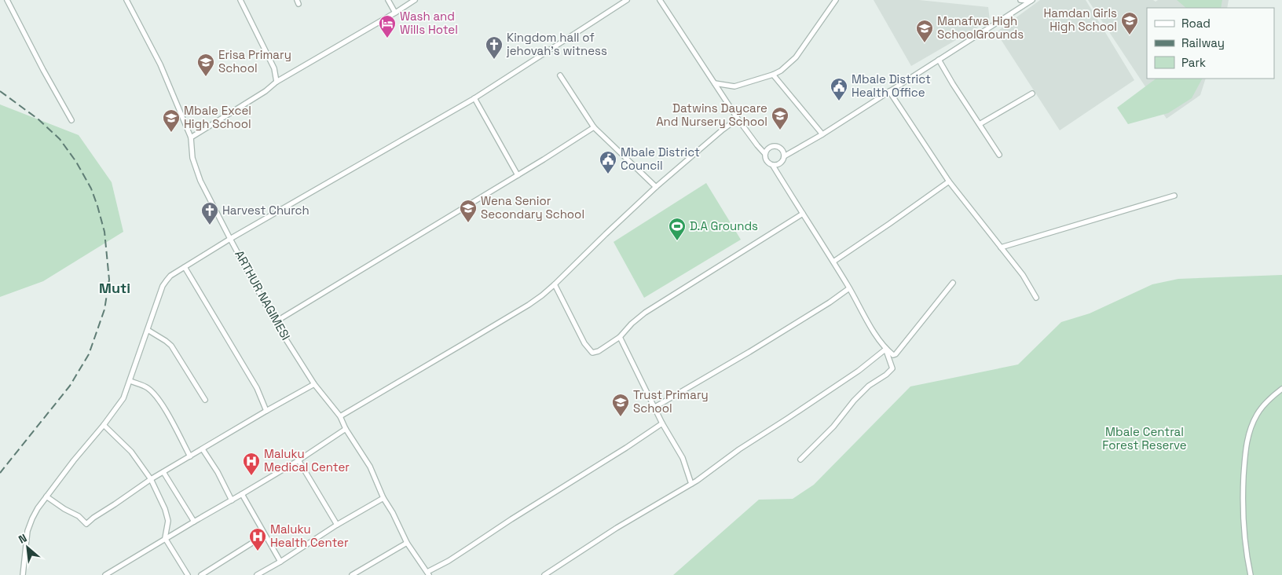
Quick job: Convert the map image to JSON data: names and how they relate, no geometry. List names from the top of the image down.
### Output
{
  "streets": {
    "street": ["ARTHUR NAGIMESI"]
  },
  "districts": ["Muti"],
  "parks": ["Mbale Central Forest Reserve"],
  "places": {
    "school or university": [
      "Hamdan Girls High School",
      "Manafwa High SchoolGrounds",
      "Erisa Primary School",
      "Datwins Daycare And Nursery School",
      "Mbale Excel High School",
      "Wena Senior Secondary School",
      "Trust Primary School"
    ],
    "hotel": ["Wash and Wills Hotel"],
    "church": ["Kingdom hall of jehovah's witness", "Harvest Church"],
    "public building": ["Mbale District Health Office", "Mbale District Council"],
    "sports": ["D.A Grounds"],
    "hospital": ["Maluku Medical Center", "Maluku Health Center"]
  },
  "legend": ["Road", "Railway", "Park"],
  "north": "top left"
}
